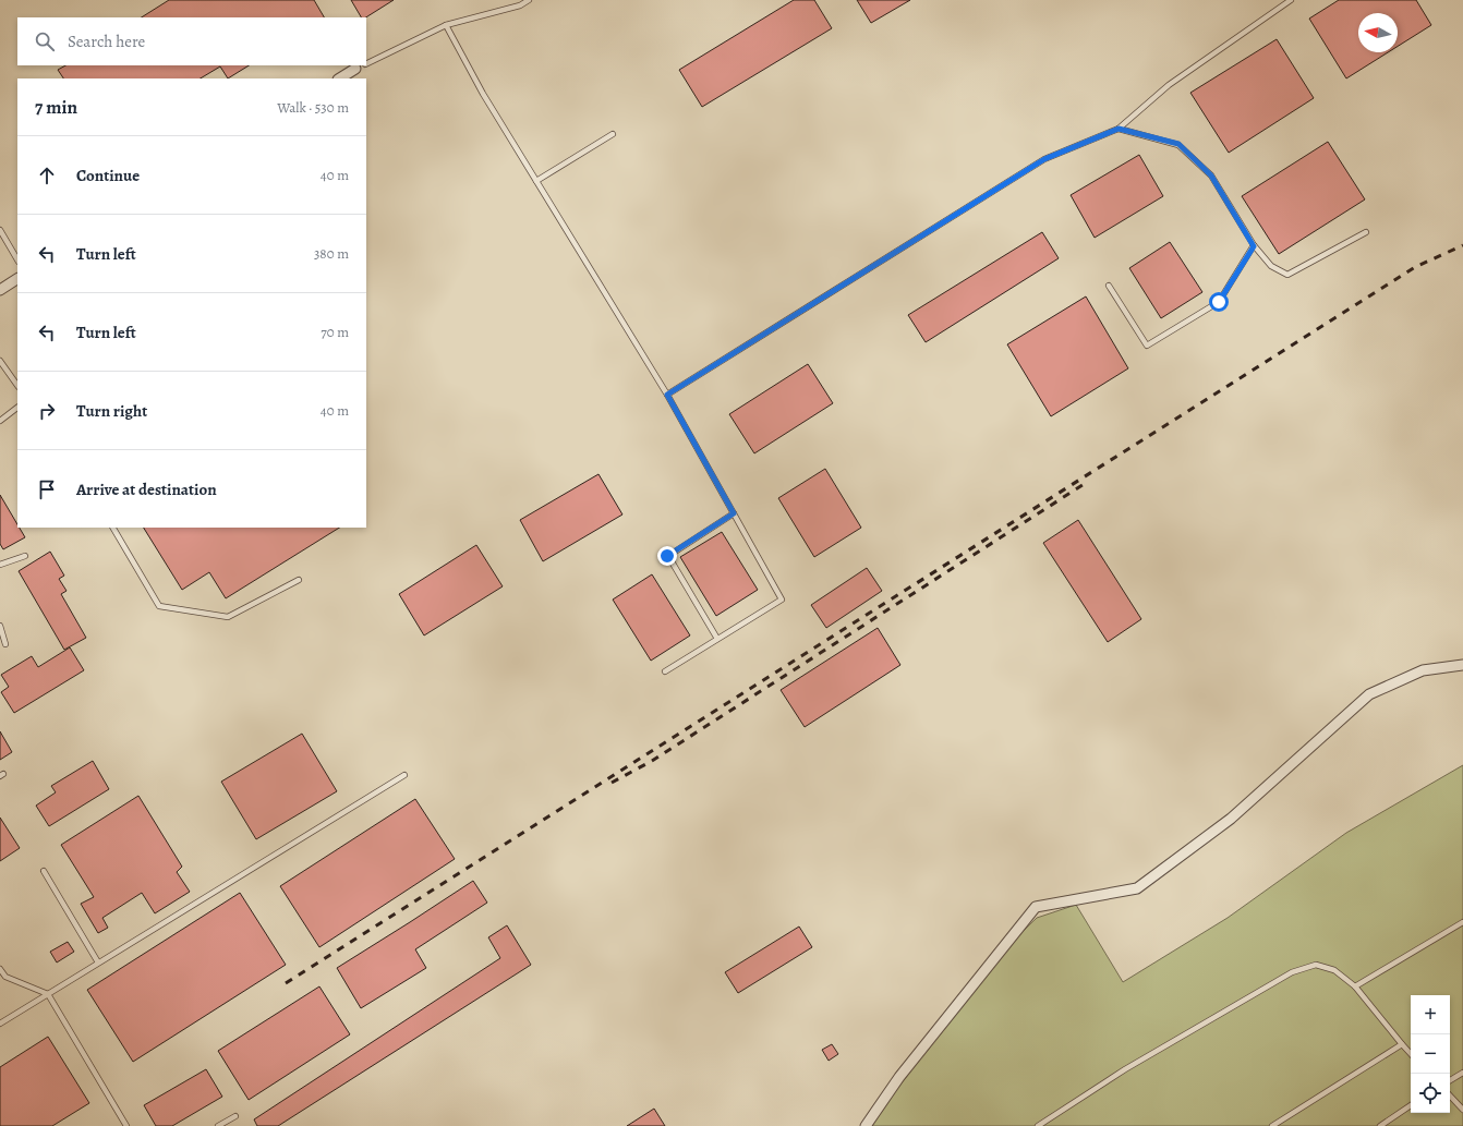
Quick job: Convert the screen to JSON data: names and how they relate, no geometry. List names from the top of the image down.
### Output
{
  "north": "left",
  "page": {
    "search": "Search here",
    "heading": ["7 min", "Walk · 530 m"],
    "list": [
      ["Continue", "40 m"],
      ["Turn left", "380 m"],
      ["Turn left", "70 m"],
      ["Turn right", "40 m"],
      "Arrive at destination"
    ],
    "map_buttons": ["+", "−"]
  }
}
